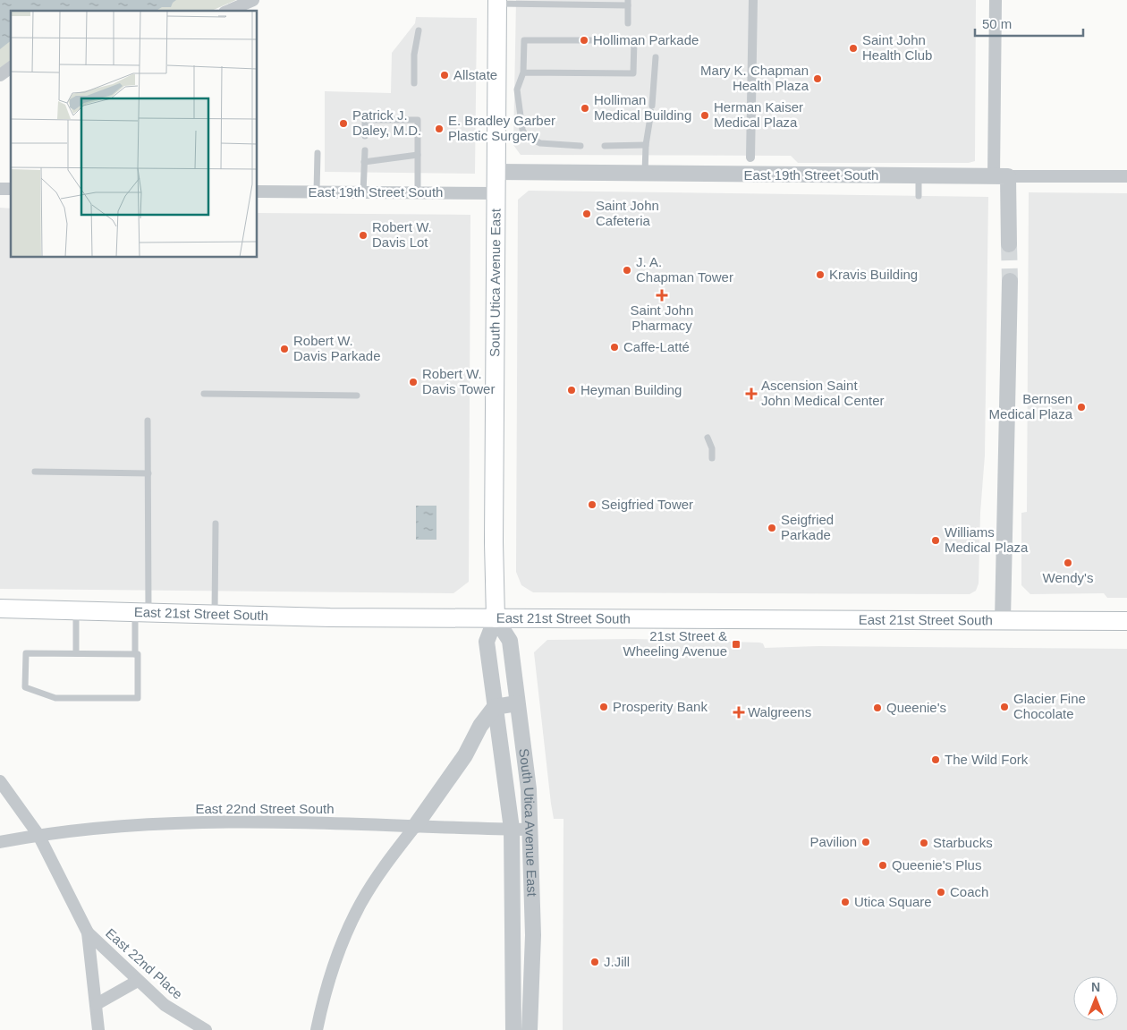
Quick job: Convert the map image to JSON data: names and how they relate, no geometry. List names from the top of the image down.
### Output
{
  "streets": {
    "main road": ["South Utica Avenue East", "East 21st Street South"],
    "street": ["East 19th Street South", "East 22nd Street South", "East 22nd Place"]
  },
  "crossings": [
    ["East 19th Street South", "South Utica Avenue East"],
    ["South Utica Avenue East", "East 21st Street South"],
    ["South Utica Avenue East", "East 22nd Street South"]
  ],
  "places": {
    "other": [
      "Holliman Parkade",
      "Saint John Health Club",
      "Allstate",
      "Mary K. Chapman Health Plaza",
      "Holliman Medical Building",
      "Herman Kaiser Medical Plaza",
      "Patrick J. Daley, M.D.",
      "E. Bradley Garber Plastic Surgery",
      "Saint John Cafeteria",
      "Robert W. Davis Lot",
      "J. A. Chapman Tower",
      "Kravis Building",
      "Caffe-Latté",
      "Robert W. Davis Parkade",
      "Robert W. Davis Tower",
      "Heyman Building",
      "Bernsen Medical Plaza",
      "Seigfried Tower",
      "Seigfried Parkade",
      "Williams Medical Plaza",
      "Wendy's",
      "Prosperity Bank",
      "Glacier Fine Chocolate",
      "Queenie's",
      "The Wild Fork",
      "Pavilion",
      "Starbucks",
      "Queenie's Plus",
      "Coach",
      "Utica Square",
      "J.Jill"
    ],
    "health": ["Saint John Pharmacy", "Ascension Saint John Medical Center", "Walgreens"],
    "transit": ["21st Street & Wheeling Avenue"]
  },
  "scale_bar": "50 m",
  "north": "top"
}
